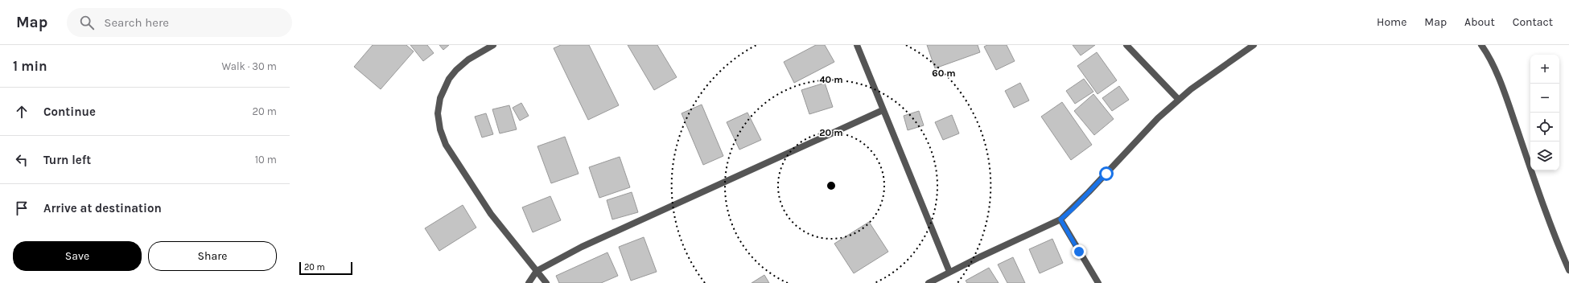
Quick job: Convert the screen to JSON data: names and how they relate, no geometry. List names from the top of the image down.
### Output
{
  "scale_bar": "20 m",
  "page": {
    "header": "Map",
    "search": "Search here",
    "nav": [
      "Home",
      "Map",
      "About",
      "Contact"
    ],
    "heading": ["1 min", "Walk · 30 m"],
    "map_buttons": ["+", "−"],
    "list": [
      ["Continue", "20 m"],
      ["Turn left", "10 m"],
      "Arrive at destination"
    ],
    "buttons": ["Save", "Share"],
    "scale": "20 m"
  },
  "rings": ["60 m", "40 m", "20 m"]
}
